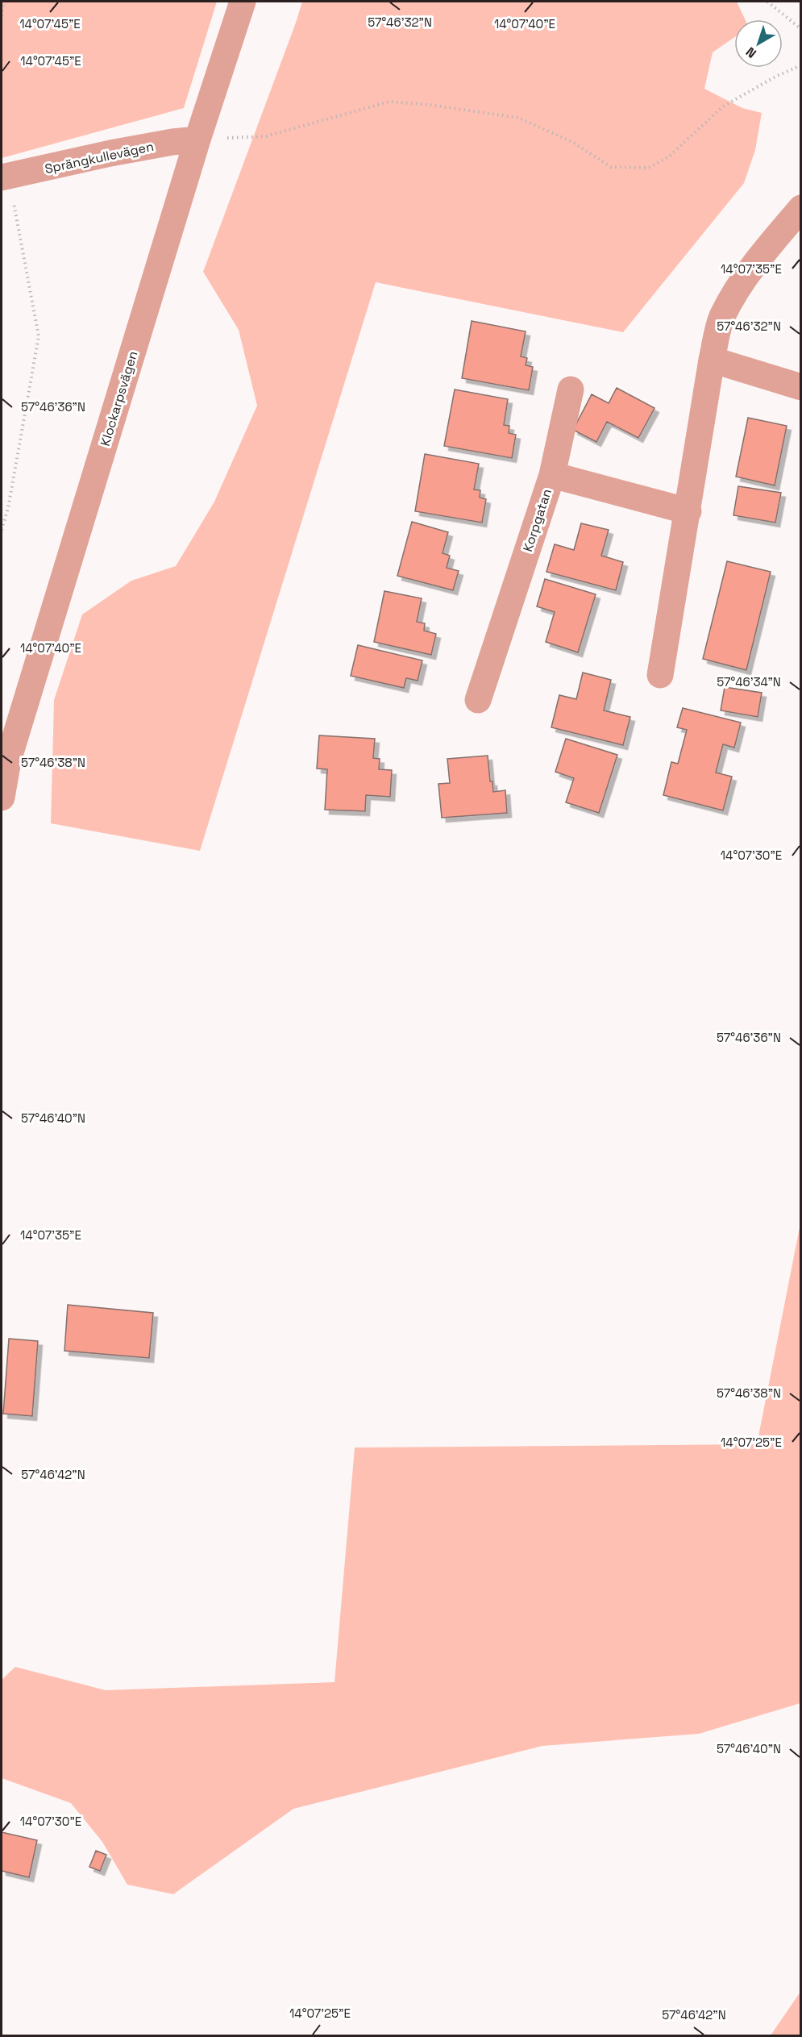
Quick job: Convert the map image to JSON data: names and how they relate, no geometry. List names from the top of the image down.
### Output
{
  "streets": {
    "street": ["Sprängkullevägen", "Klockarpsvägen", "Korpgatan"]
  },
  "crossings": [
    ["Sprängkullevägen", "Klockarpsvägen"]
  ],
  "north": "bottom left",
  "coordinates": [
    "57°46'32\"N",
    "14°07'45\"E",
    "14°07'40\"E",
    "14°07'35\"E",
    "57°46'36\"N",
    "57°46'34\"N",
    "57°46'38\"N",
    "14°07'30\"E",
    "57°46'40\"N",
    "14°07'25\"E",
    "57°46'42\"N"
  ]
}
